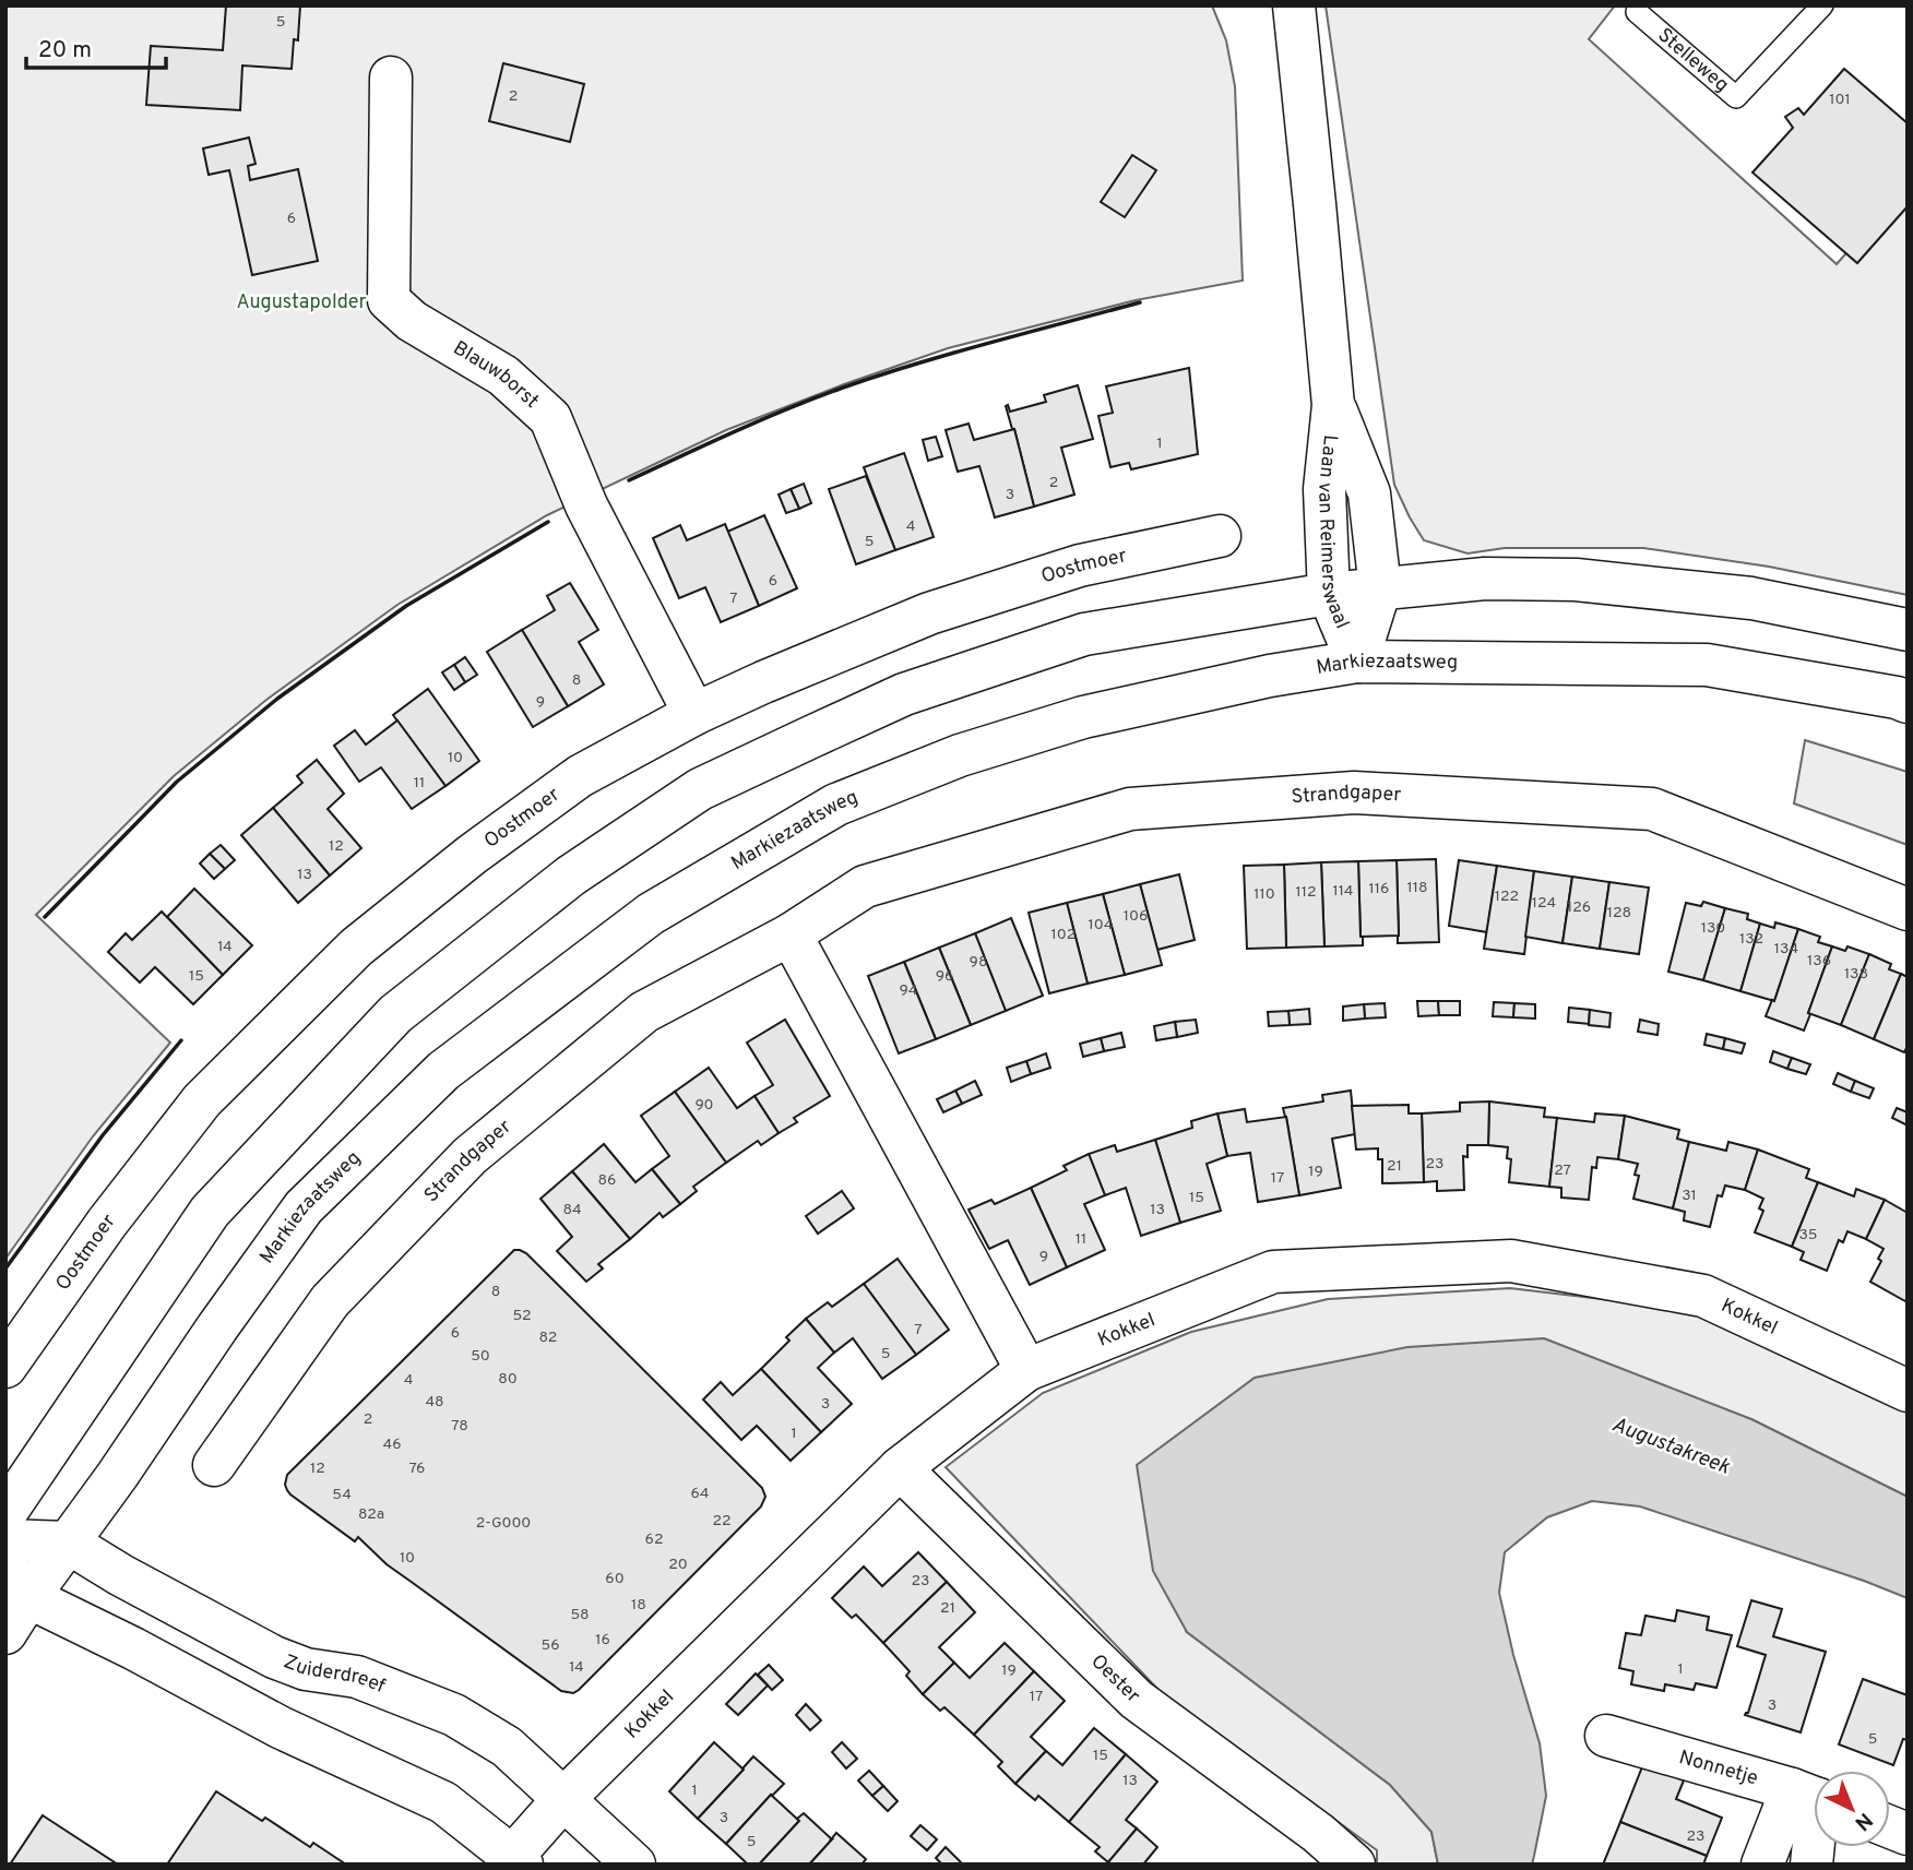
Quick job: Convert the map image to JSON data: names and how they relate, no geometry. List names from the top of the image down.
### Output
{
  "streets": {
    "street": [
      "Blauwborst",
      "Laan van Reimerswaal",
      "Oostmoer",
      "Markiezaatsweg",
      "Strandgaper",
      "Kokkel",
      "Zuiderdreef",
      "Oester",
      "Nonnetje"
    ],
    "lane": ["Stelleweg"]
  },
  "crossings": [
    ["Blauwborst", "Oostmoer"],
    ["Laan van Reimerswaal", "Markiezaatsweg"],
    ["Markiezaatsweg", "Zuiderdreef"],
    ["Kokkel", "Zuiderdreef"],
    ["Kokkel", "Oester"]
  ],
  "water": ["Augustakreek"],
  "parks": ["Augustapolder"],
  "house_numbers": [
    "5",
    "2",
    "101",
    "6",
    "1",
    "2",
    "3",
    "4",
    "5",
    "6",
    "7",
    "8",
    "9",
    "10",
    "11",
    "12",
    "13",
    "118",
    "116",
    "114",
    "112",
    "110",
    "122",
    "124",
    "126",
    "128",
    "106",
    "104",
    "130",
    "102",
    "132",
    "14",
    "134",
    "136",
    "98",
    "138",
    "15",
    "96",
    "94",
    "90",
    "23",
    "21",
    "27",
    "19",
    "17",
    "86",
    "31",
    "15",
    "84",
    "13",
    "35",
    "11",
    "9",
    "8",
    "52",
    "7",
    "6",
    "82",
    "5",
    "50",
    "80",
    "4",
    "48",
    "3",
    "2",
    "78",
    "1",
    "46",
    "12",
    "76",
    "64",
    "54",
    "82a",
    "22",
    "2-G000",
    "62",
    "10",
    "20",
    "60",
    "23",
    "18",
    "21",
    "58",
    "16",
    "56",
    "14",
    "1",
    "19",
    "17",
    "3",
    "5",
    "15",
    "13",
    "1",
    "3",
    "23",
    "5"
  ],
  "scale_bar": "20 m",
  "north": "bottom right"
}
